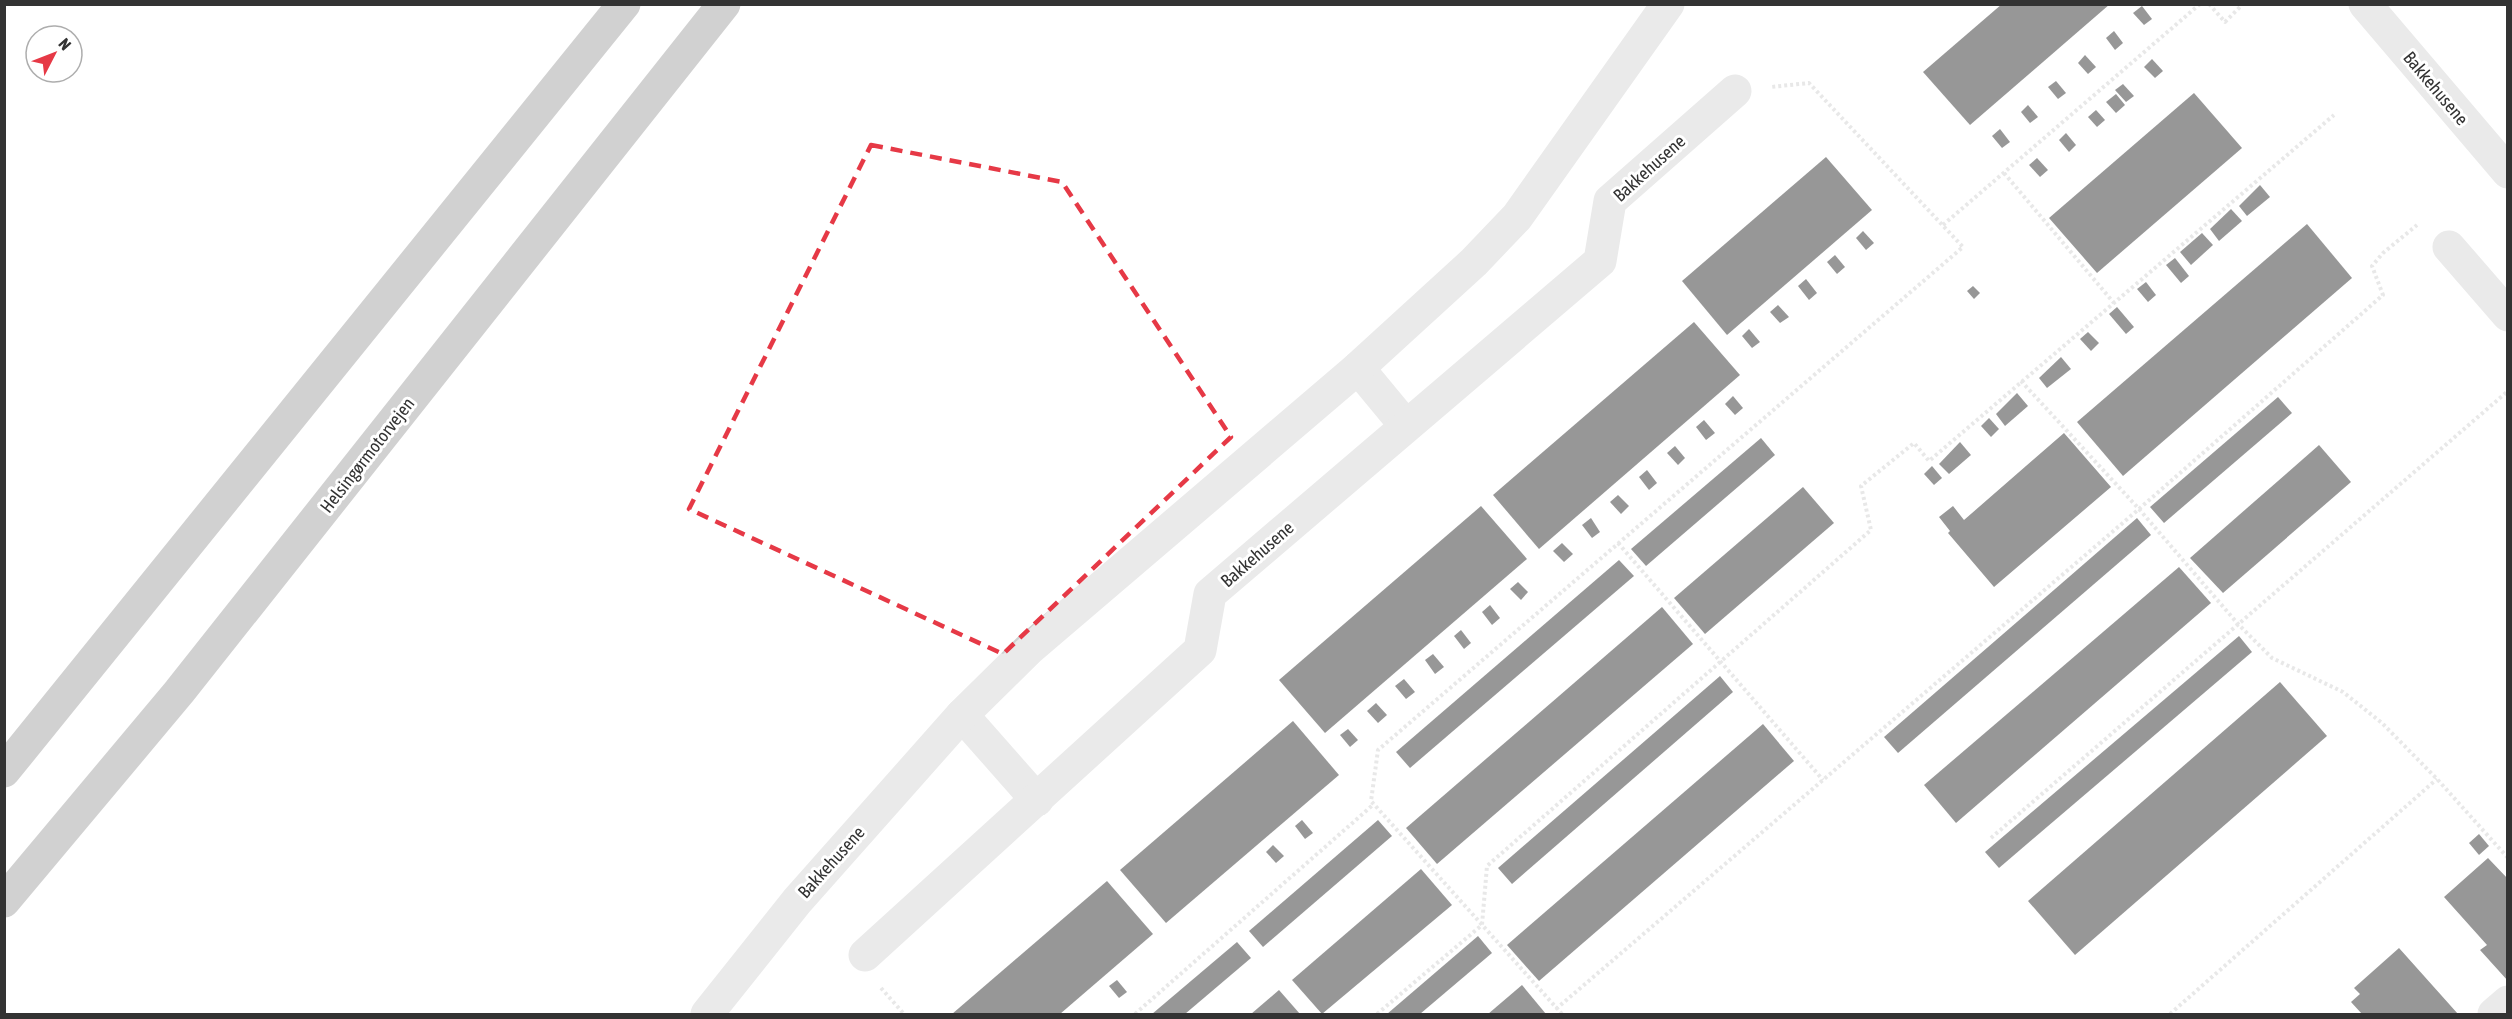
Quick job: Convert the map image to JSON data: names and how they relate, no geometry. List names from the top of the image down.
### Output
{
  "streets": {
    "highway": ["Helsingørmotorvejen"],
    "street": ["Bakkehusene"]
  },
  "north": "top right"
}
